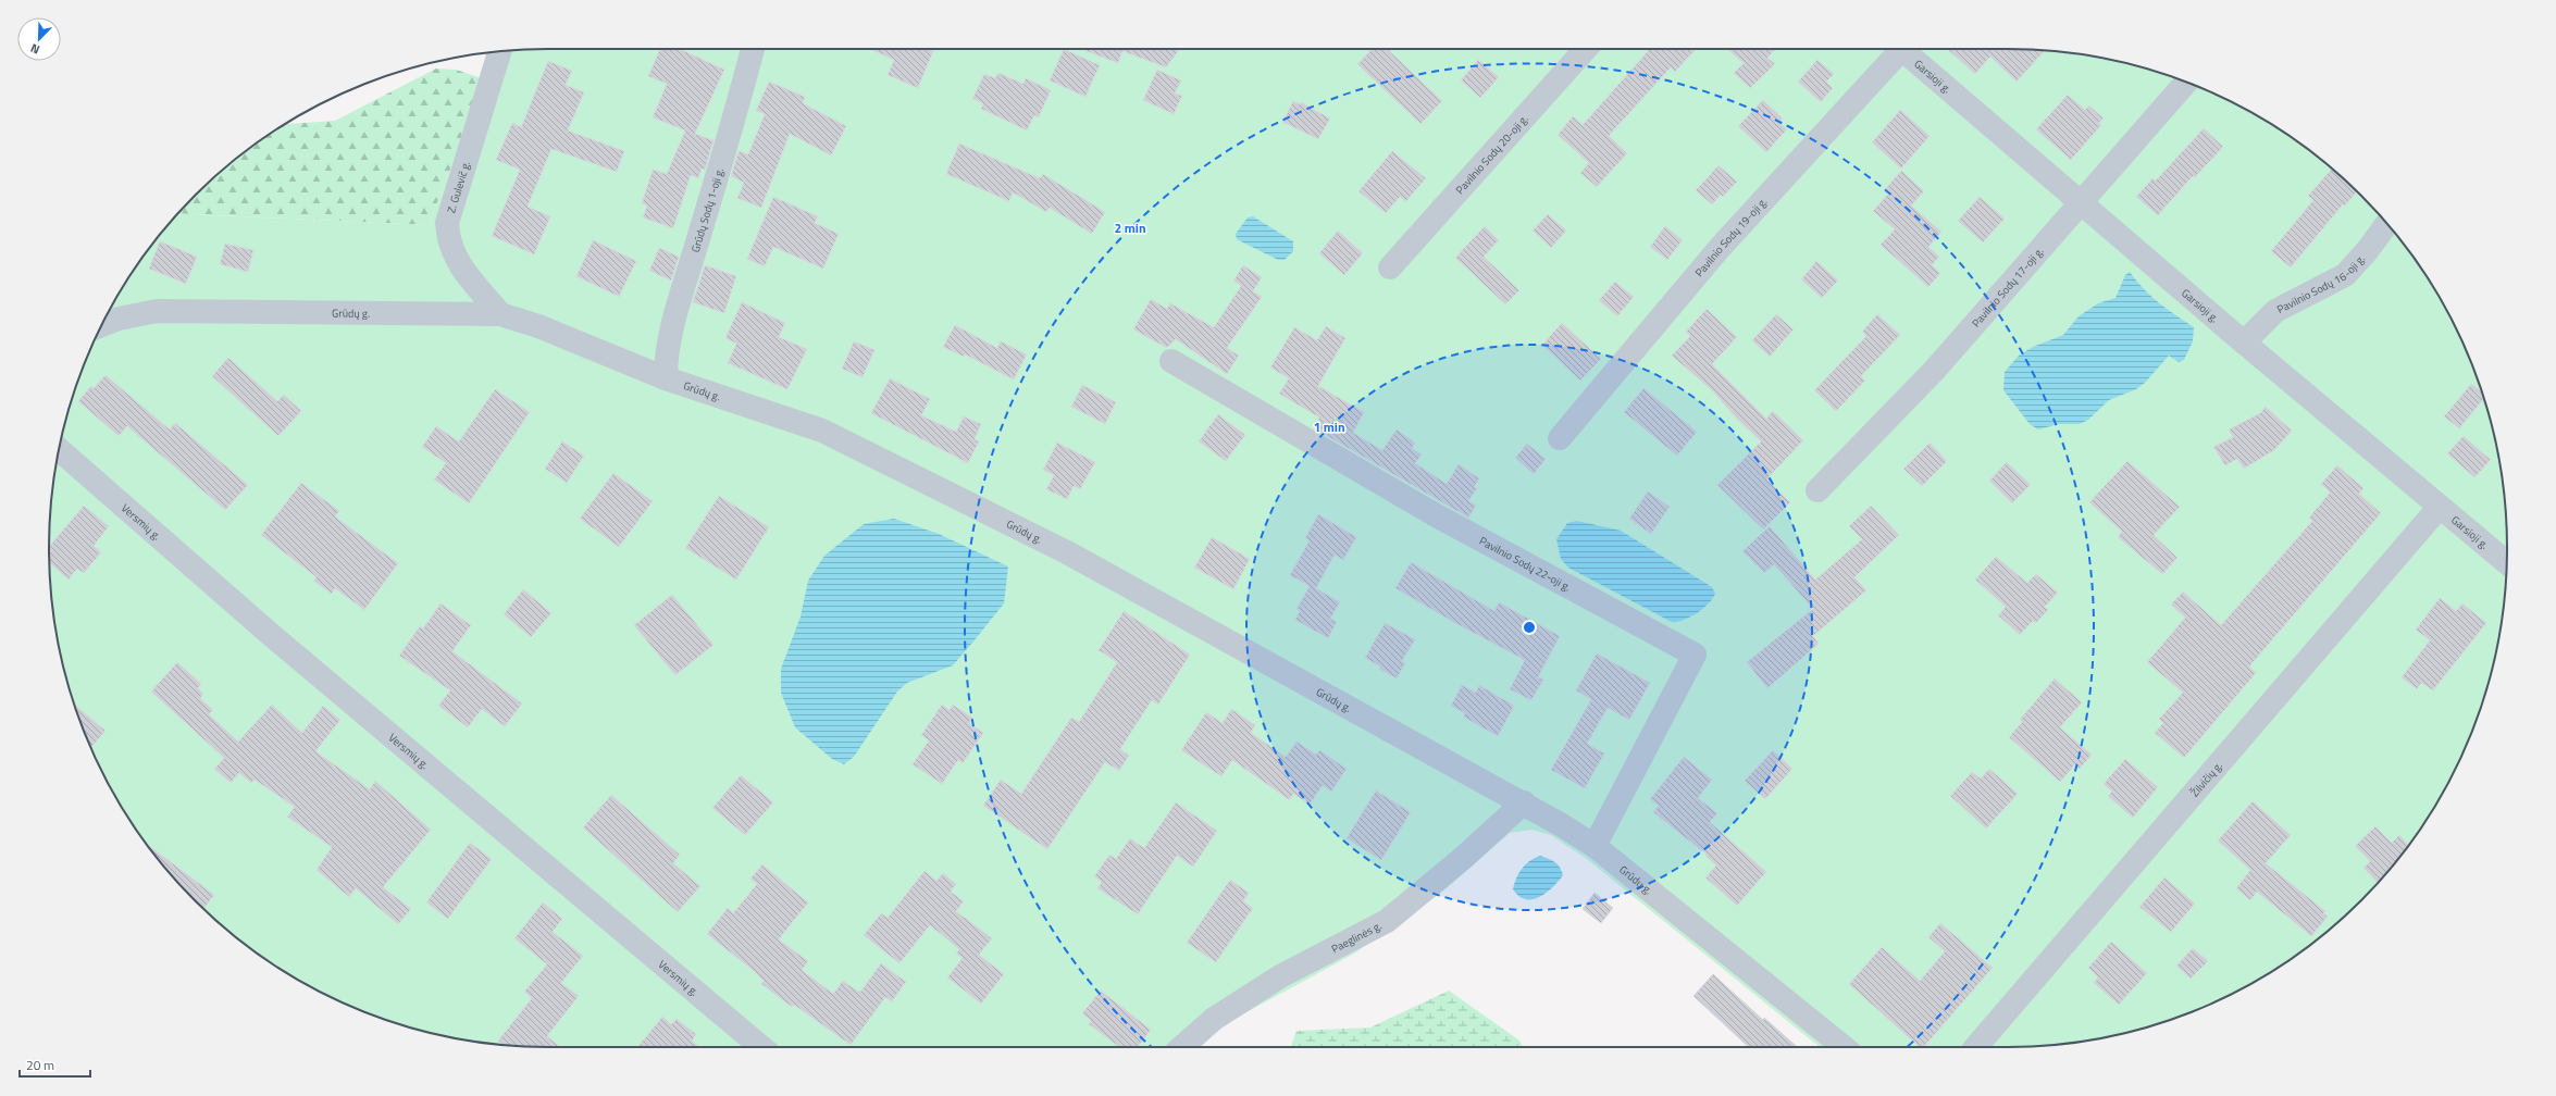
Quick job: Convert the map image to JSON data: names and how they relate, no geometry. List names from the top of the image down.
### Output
{
  "streets": {
    "street": [
      "Garsioji g.",
      "Pavilnio Sodų 20-oji g.",
      "Z. Gulevič g.",
      "Grūdų Sodų 1-oji g.",
      "Pavilnio Sodų 19-oji g.",
      "Pavilnio Sodų 16-oji g.",
      "Pavilnio Sodų 17-oji g.",
      "Grūdų g.",
      "Versmių g.",
      "Pavilnio Sodų 22-oji g.",
      "Žilvičių g.",
      "Paeglinės g."
    ]
  },
  "crossings": [
    ["Garsioji g.", "Pavilnio Sodų 16-oji g."],
    ["Garsioji g.", "Pavilnio Sodų 17-oji g."],
    ["Garsioji g.", "Žilvičių g."],
    ["Z. Gulevič g.", "Grūdų g."],
    ["Grūdų Sodų 1-oji g.", "Grūdų g."],
    ["Grūdų g.", "Pavilnio Sodų 22-oji g."],
    ["Grūdų g.", "Paeglinės g."]
  ],
  "scale_bar": "20 m",
  "north": "bottom left",
  "rings": ["2 min", "1 min"]
}
